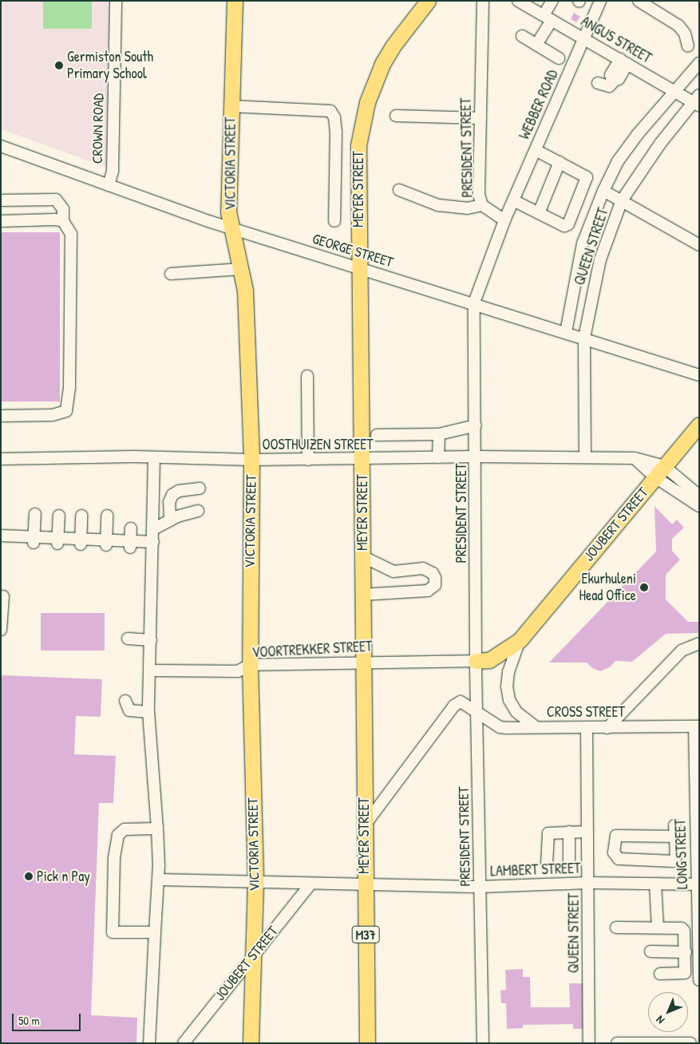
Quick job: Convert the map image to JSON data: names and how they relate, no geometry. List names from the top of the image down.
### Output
{
  "streets": {
    "main road": [
      "VICTORIA STREET",
      "MEYER STREET",
      "JOUBERT STREET",
      "M37"
    ],
    "street": [
      "ANGUS STREET",
      "WEBBER ROAD",
      "CROWN ROAD",
      "PRESIDENT STREET",
      "QUEEN STREET",
      "GEORGE STREET",
      "OOSTHUIZEN STREET",
      "VOORTREKKER STREET",
      "CROSS STREET",
      "LONG STREET",
      "LAMBERT STREET"
    ]
  },
  "crossings": [
    ["ANGUS STREET", "WEBBER ROAD"],
    ["ANGUS STREET", "QUEEN STREET"],
    ["WEBBER ROAD", "PRESIDENT STREET"],
    ["CROWN ROAD", "GEORGE STREET"],
    ["PRESIDENT STREET", "GEORGE STREET"],
    ["PRESIDENT STREET", "OOSTHUIZEN STREET"],
    ["PRESIDENT STREET", "JOUBERT STREET"],
    ["PRESIDENT STREET", "VOORTREKKER STREET"],
    ["PRESIDENT STREET", "CROSS STREET"],
    ["PRESIDENT STREET", "LAMBERT STREET"],
    ["VICTORIA STREET", "GEORGE STREET"],
    ["VICTORIA STREET", "OOSTHUIZEN STREET"],
    ["VICTORIA STREET", "JOUBERT STREET"],
    ["VICTORIA STREET", "VOORTREKKER STREET"],
    ["VICTORIA STREET", "LAMBERT STREET"],
    ["MEYER STREET", "GEORGE STREET"],
    ["MEYER STREET", "OOSTHUIZEN STREET"],
    ["MEYER STREET", "VOORTREKKER STREET"],
    ["MEYER STREET", "LAMBERT STREET"],
    ["QUEEN STREET", "GEORGE STREET"],
    ["QUEEN STREET", "OOSTHUIZEN STREET"],
    ["QUEEN STREET", "CROSS STREET"],
    ["QUEEN STREET", "LAMBERT STREET"],
    ["OOSTHUIZEN STREET", "JOUBERT STREET"],
    ["JOUBERT STREET", "VOORTREKKER STREET"],
    ["JOUBERT STREET", "LAMBERT STREET"],
    ["CROSS STREET", "LONG STREET"],
    ["LONG STREET", "LAMBERT STREET"]
  ],
  "places": ["Germiston South Primary School", "Ekurhuleni Head Office", "Pick n Pay"],
  "scale_bar": "50 m",
  "north": "bottom left"
}
